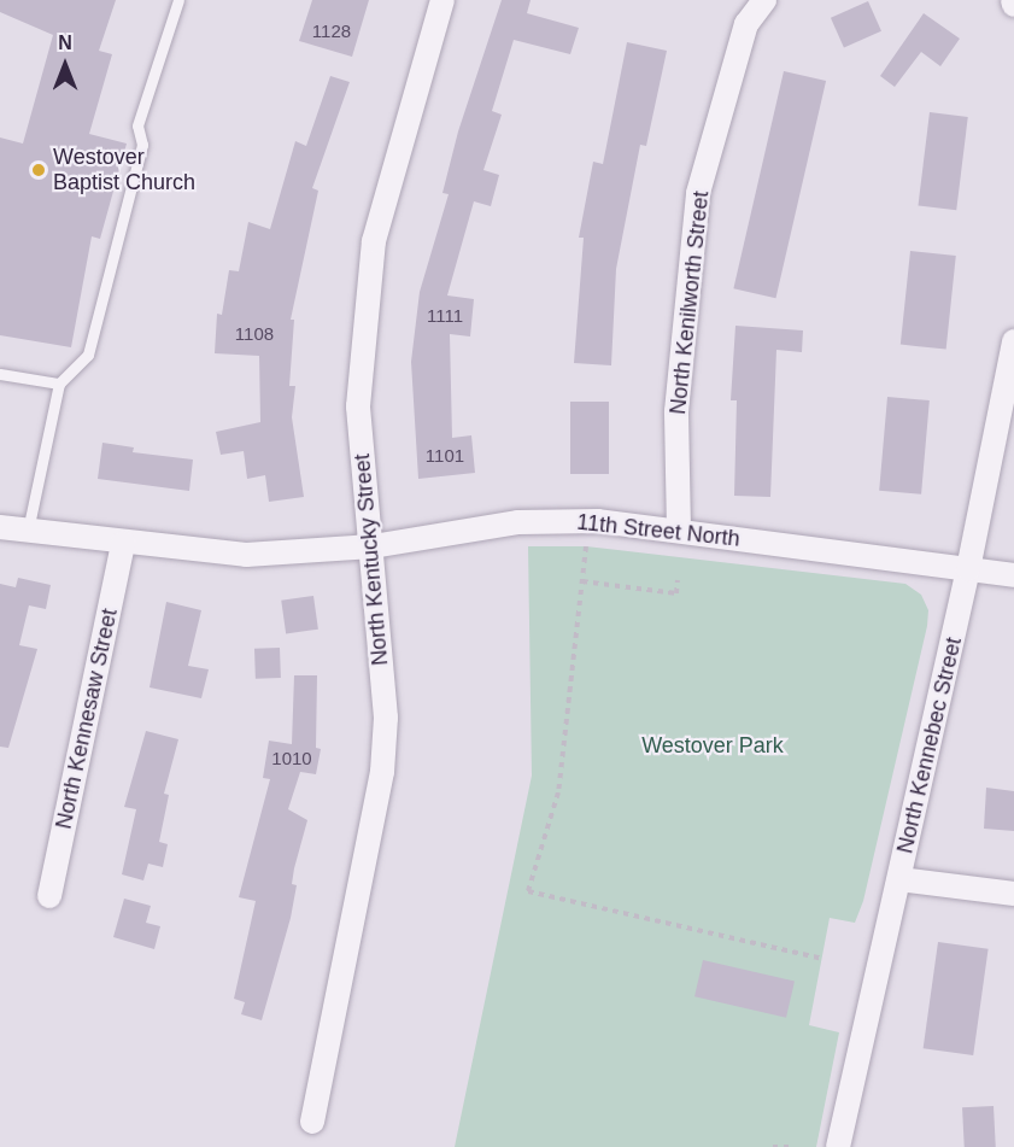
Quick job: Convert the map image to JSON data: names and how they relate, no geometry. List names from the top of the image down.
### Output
{
  "streets": {
    "street": [
      "North Kenilworth Street",
      "11th Street North",
      "North Kentucky Street",
      "North Kennesaw Street",
      "North Kennebec Street"
    ]
  },
  "crossings": [
    ["North Kenilworth Street", "11th Street North"],
    ["11th Street North", "North Kentucky Street"],
    ["11th Street North", "North Kennesaw Street"],
    ["11th Street North", "North Kennebec Street"]
  ],
  "parks": ["Westover Park"],
  "places": ["Westover Baptist Church"],
  "house_numbers": [
    "1128",
    "1111",
    "1108",
    "1101",
    "1010"
  ],
  "north": "top"
}
